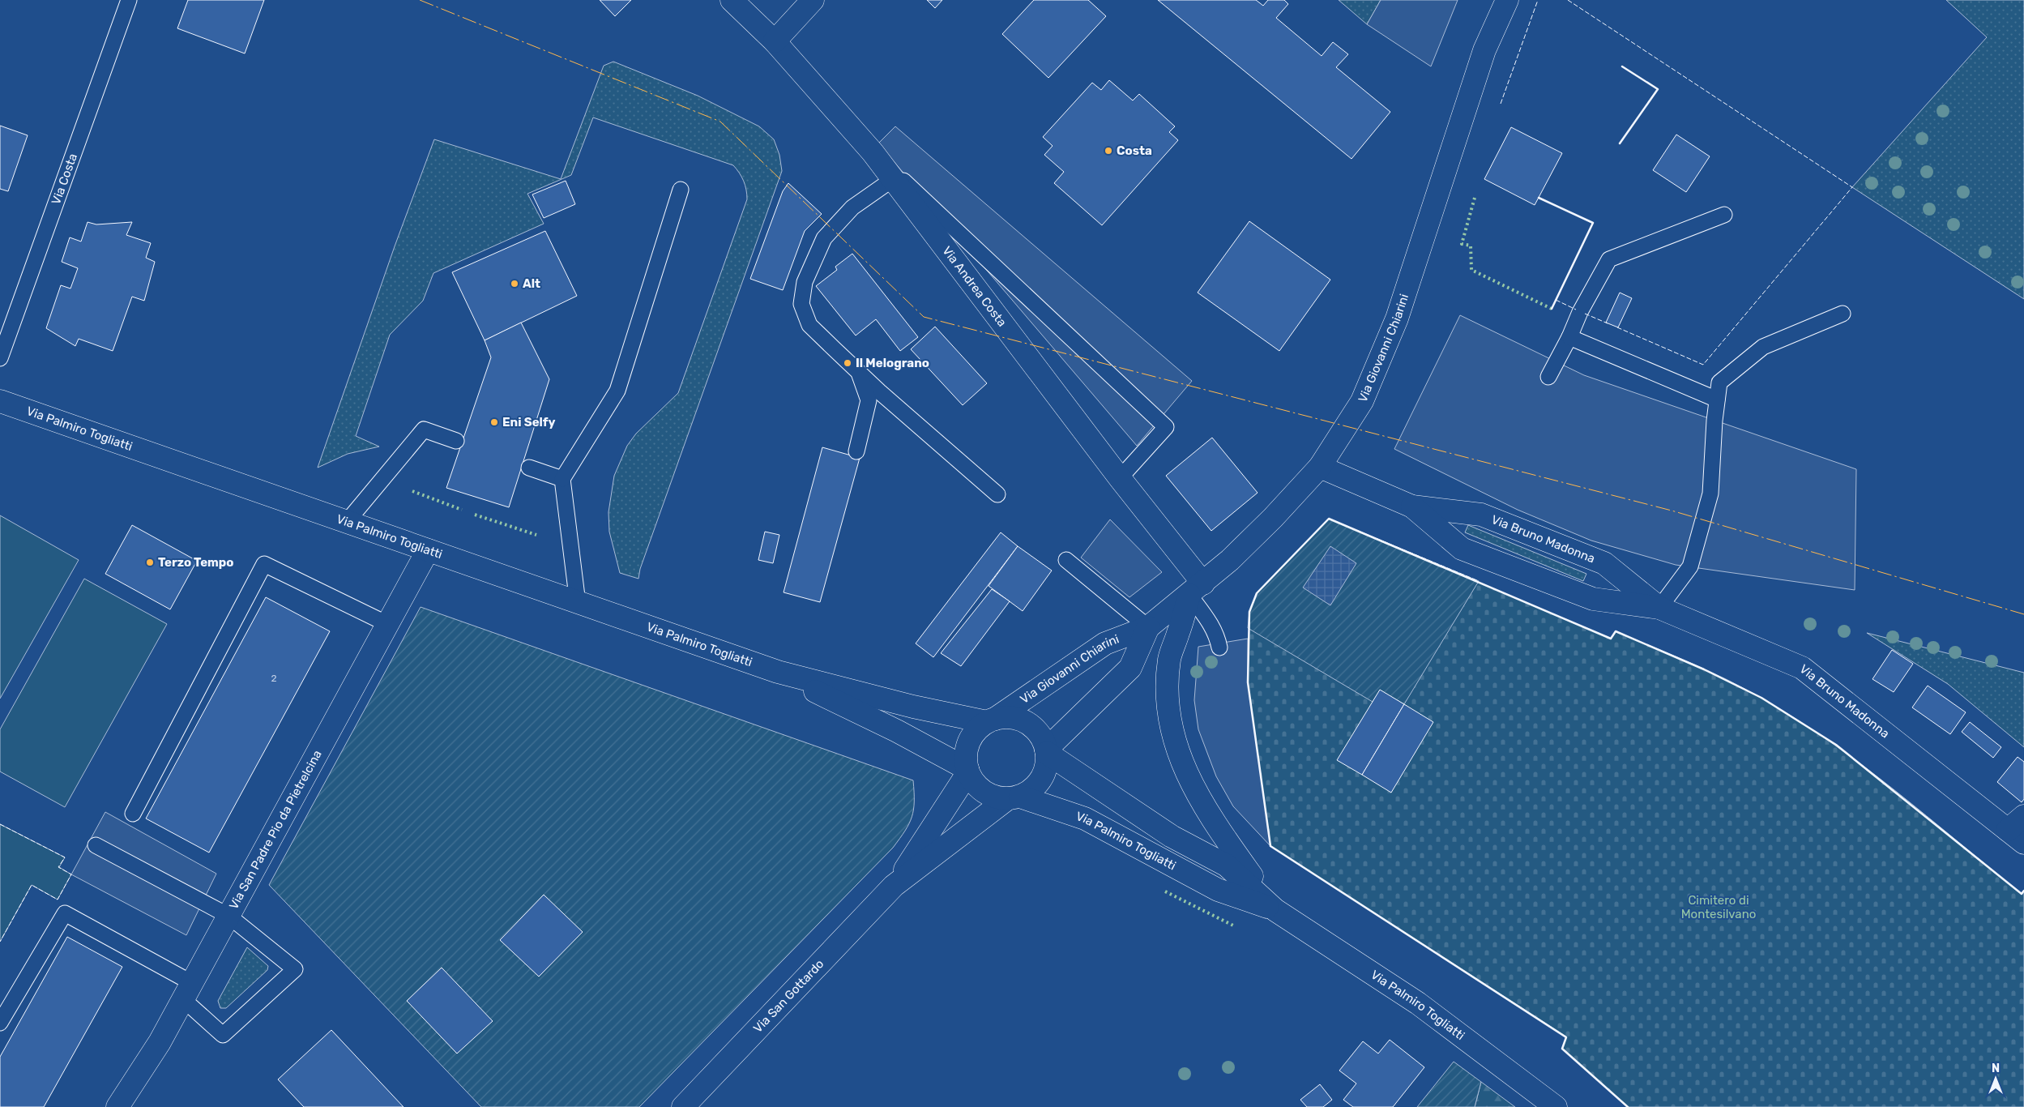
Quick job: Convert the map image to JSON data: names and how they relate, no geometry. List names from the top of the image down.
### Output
{
  "streets": {
    "main road": [
      "Via Andrea Costa",
      "Via Giovanni Chiarini",
      "Via Palmiro Togliatti",
      "Via Bruno Madonna",
      "Via San Padre Pio da Pietrelcina",
      "Via San Gottardo"
    ],
    "lane": ["Via Costa"]
  },
  "crossings": [
    ["Via Andrea Costa", "Via Giovanni Chiarini"],
    ["Via Giovanni Chiarini", "Via Palmiro Togliatti"],
    ["Via Giovanni Chiarini", "Via Bruno Madonna"],
    ["Via Giovanni Chiarini", "Via San Gottardo"],
    ["Via Palmiro Togliatti", "Via San Padre Pio da Pietrelcina"],
    ["Via Palmiro Togliatti", "Via San Gottardo"]
  ],
  "parks": ["Cimitero di Montesilvano"],
  "places": [
    "Costa",
    "Alt",
    "Il Melograno",
    "Eni Selfy",
    "Terzo Tempo"
  ],
  "house_numbers": ["2"],
  "north": "top"
}
